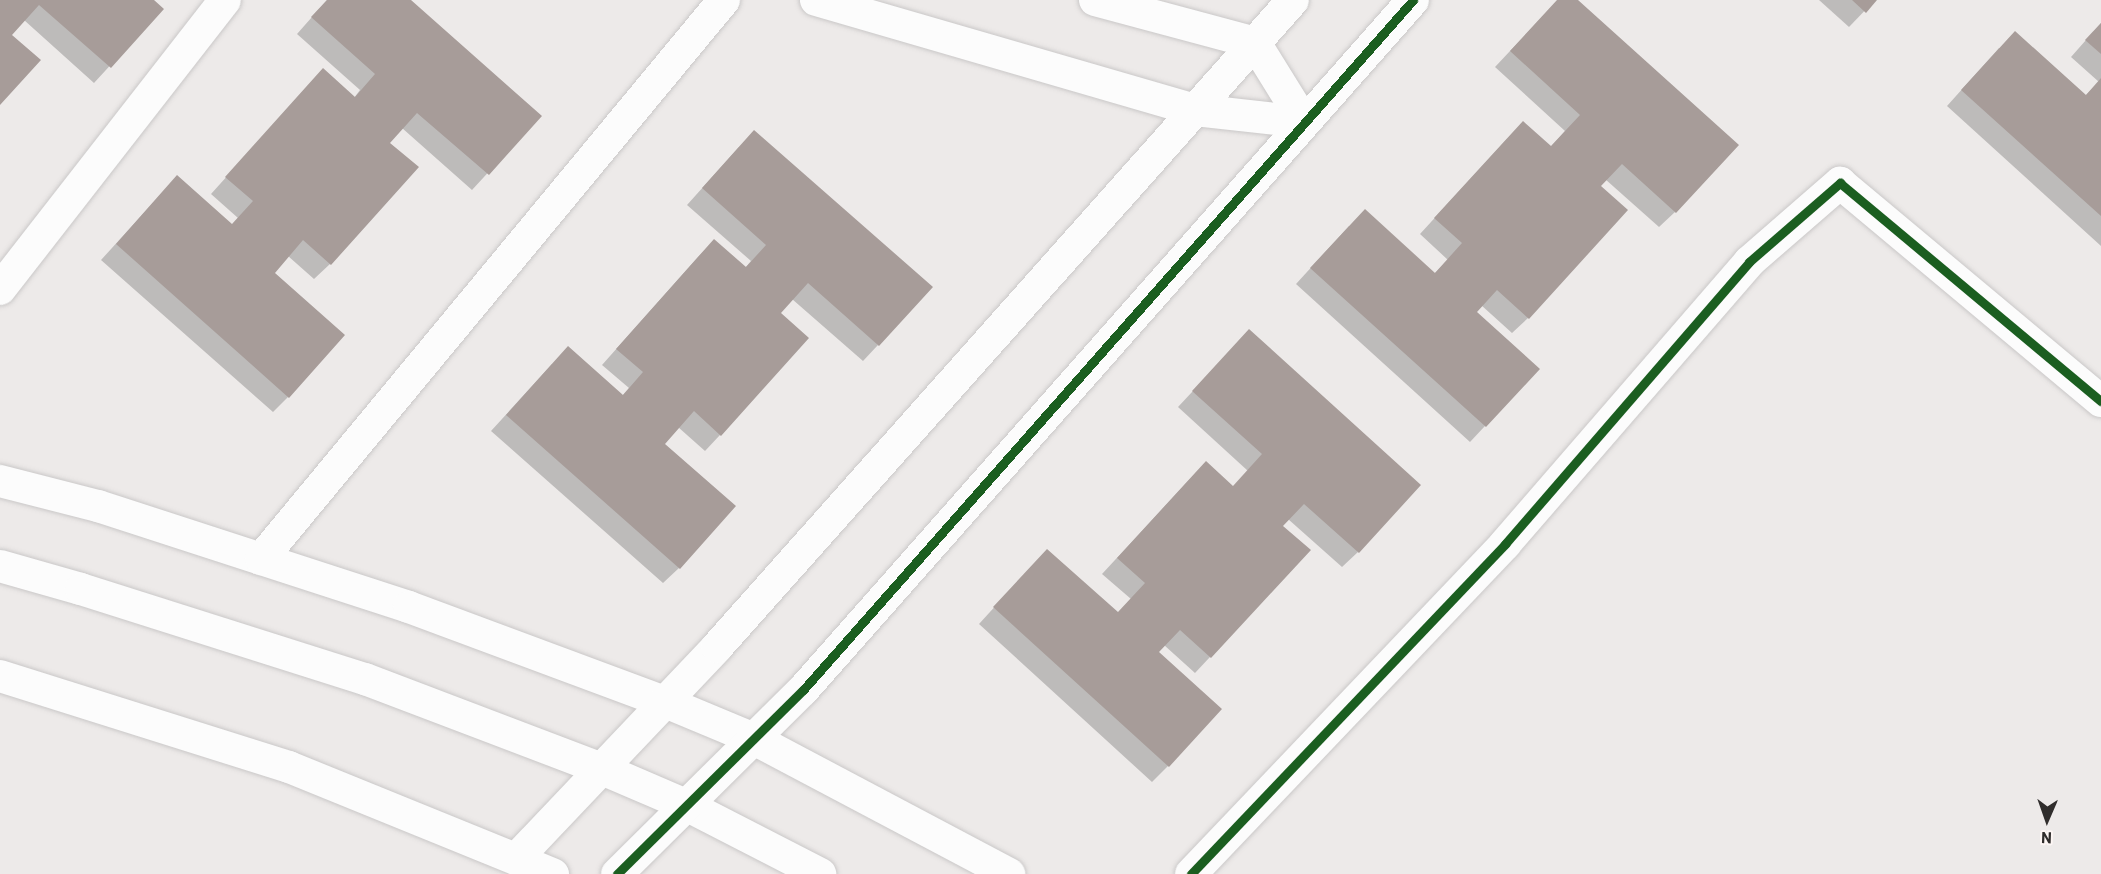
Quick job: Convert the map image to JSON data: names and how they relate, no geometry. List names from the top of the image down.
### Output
{
  "north": "bottom"
}
